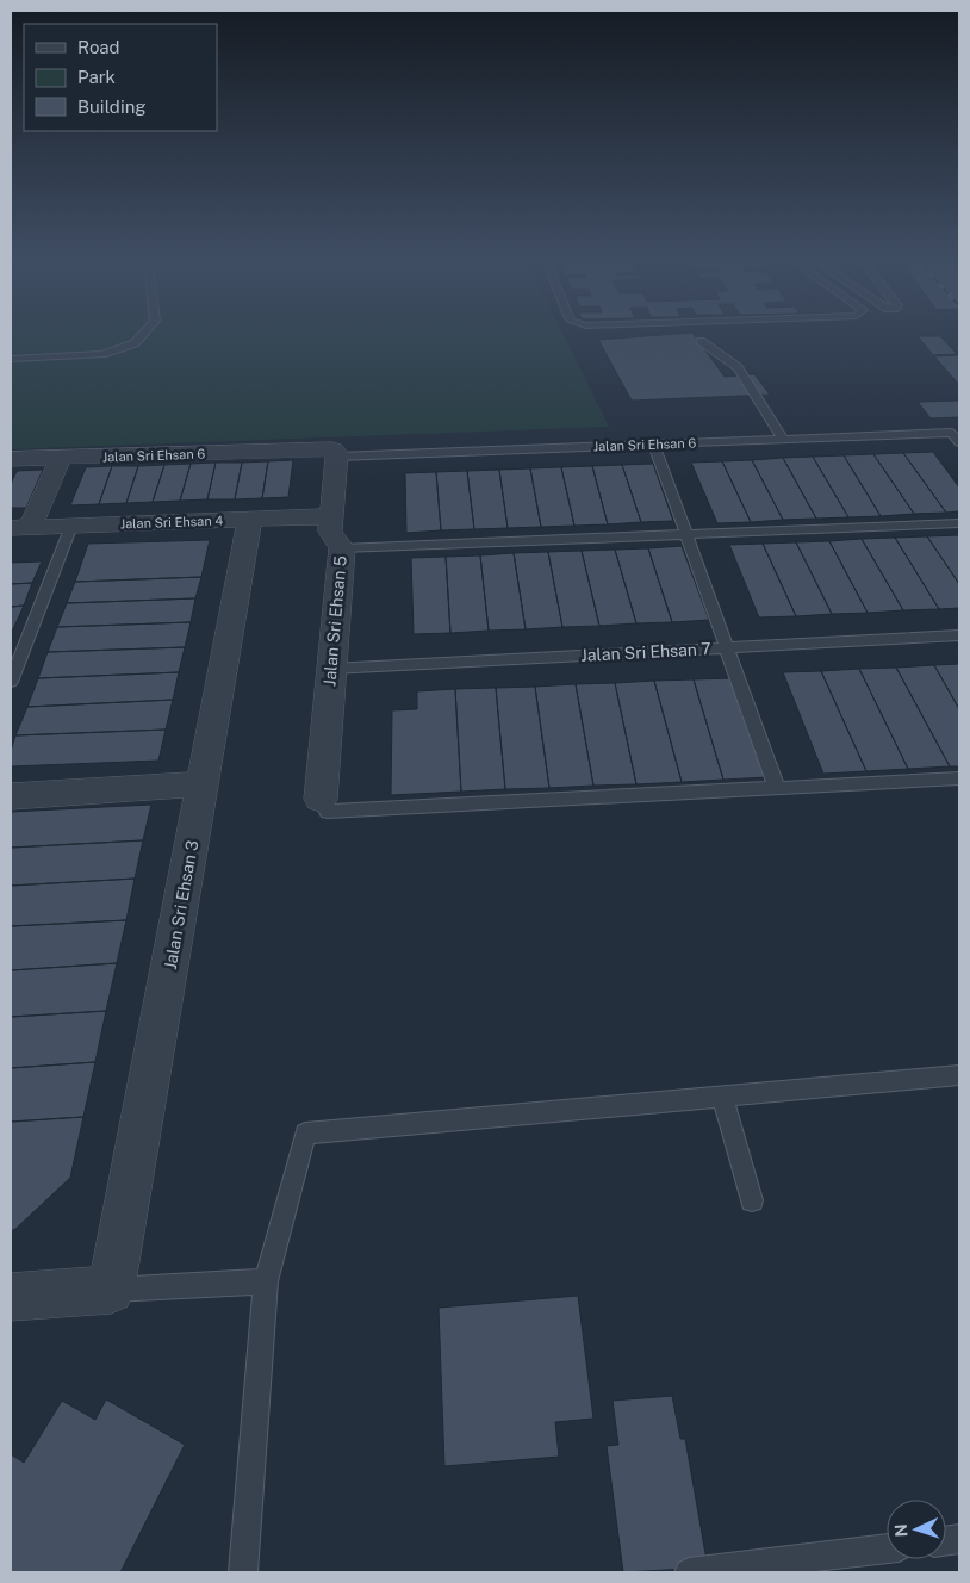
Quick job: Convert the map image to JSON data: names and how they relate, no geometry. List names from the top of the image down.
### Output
{
  "streets": {
    "street": [
      "Jalan Sri Ehsan 6",
      "Jalan Sri Ehsan 4",
      "Jalan Sri Ehsan 5",
      "Jalan Sri Ehsan 3"
    ],
    "lane": ["Jalan Sri Ehsan 7"]
  },
  "crossings": [
    ["Jalan Sri Ehsan 6", "Jalan Sri Ehsan 5"],
    ["Jalan Sri Ehsan 4", "Jalan Sri Ehsan 5"],
    ["Jalan Sri Ehsan 4", "Jalan Sri Ehsan 3"],
    ["Jalan Sri Ehsan 5", "Jalan Sri Ehsan 7"]
  ],
  "legend": ["Road", "Park", "Building"],
  "north": "left"
}
